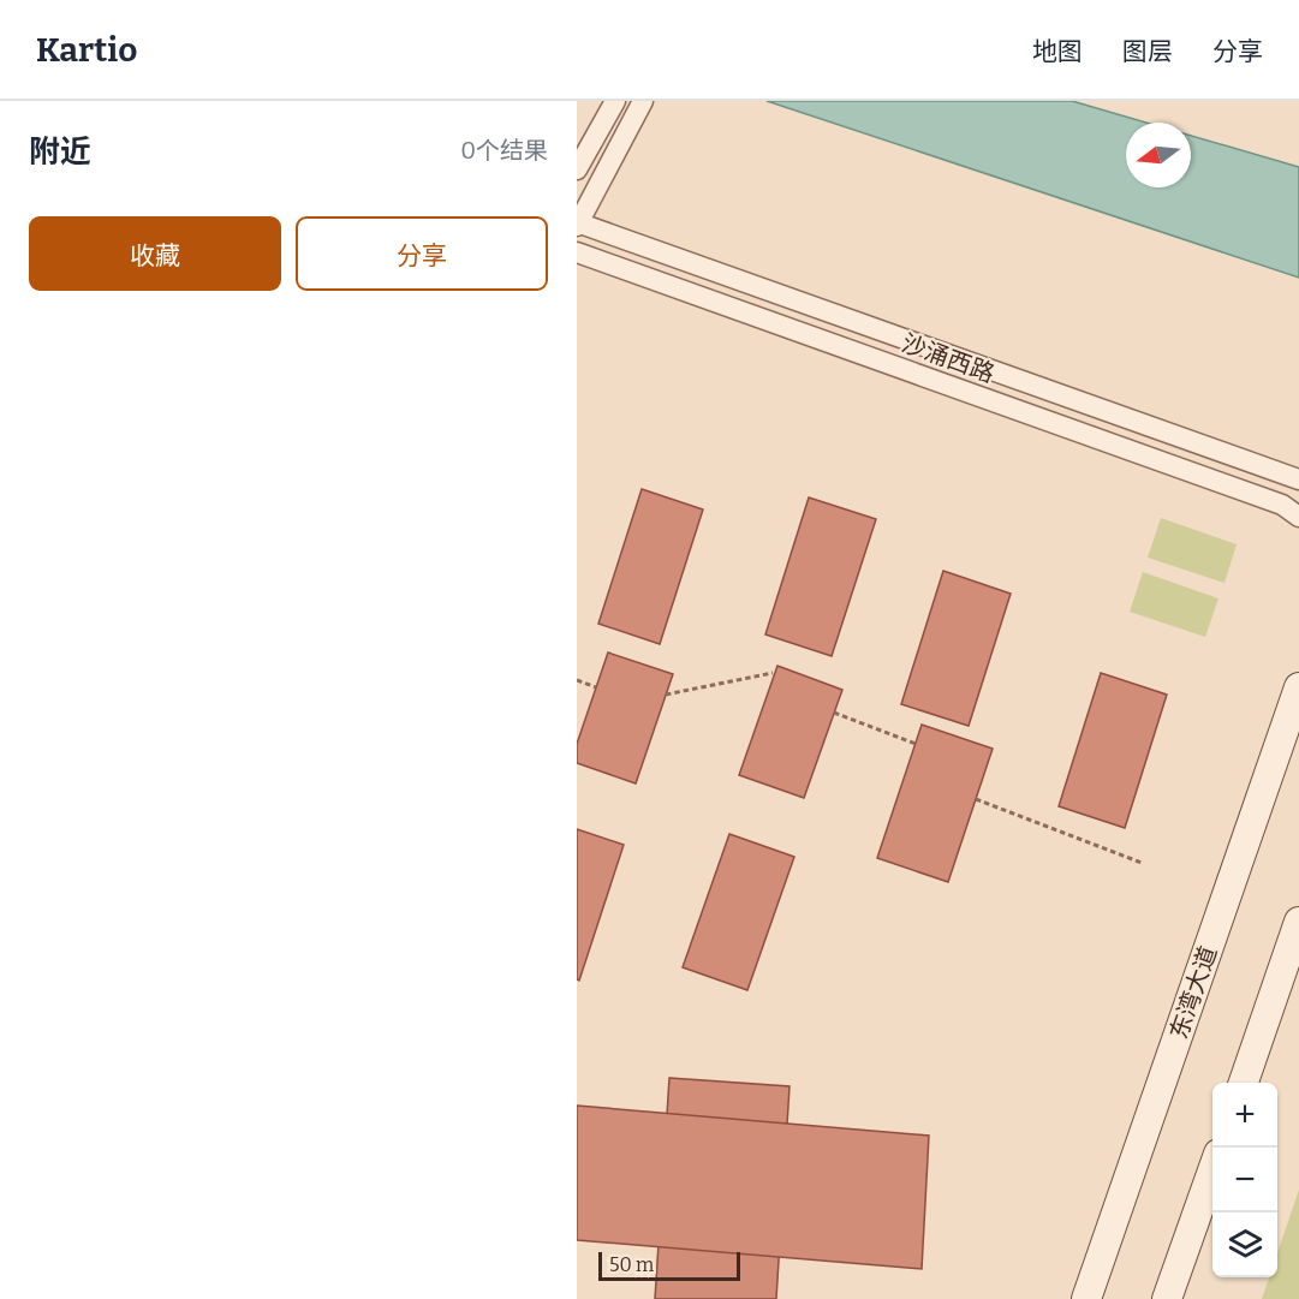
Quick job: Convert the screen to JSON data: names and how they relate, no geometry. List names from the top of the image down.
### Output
{
  "streets": {
    "main road": ["东湾大道"],
    "street": ["沙涌西路"]
  },
  "scale_bar": "50 m",
  "north": "left",
  "page": {
    "header": "Kartio",
    "nav": ["地图", "图层", "分享"],
    "heading": ["附近", "0个结果"],
    "buttons": ["收藏", "分享"],
    "map_buttons": ["+", "−"],
    "scale": "50 m"
  }
}
